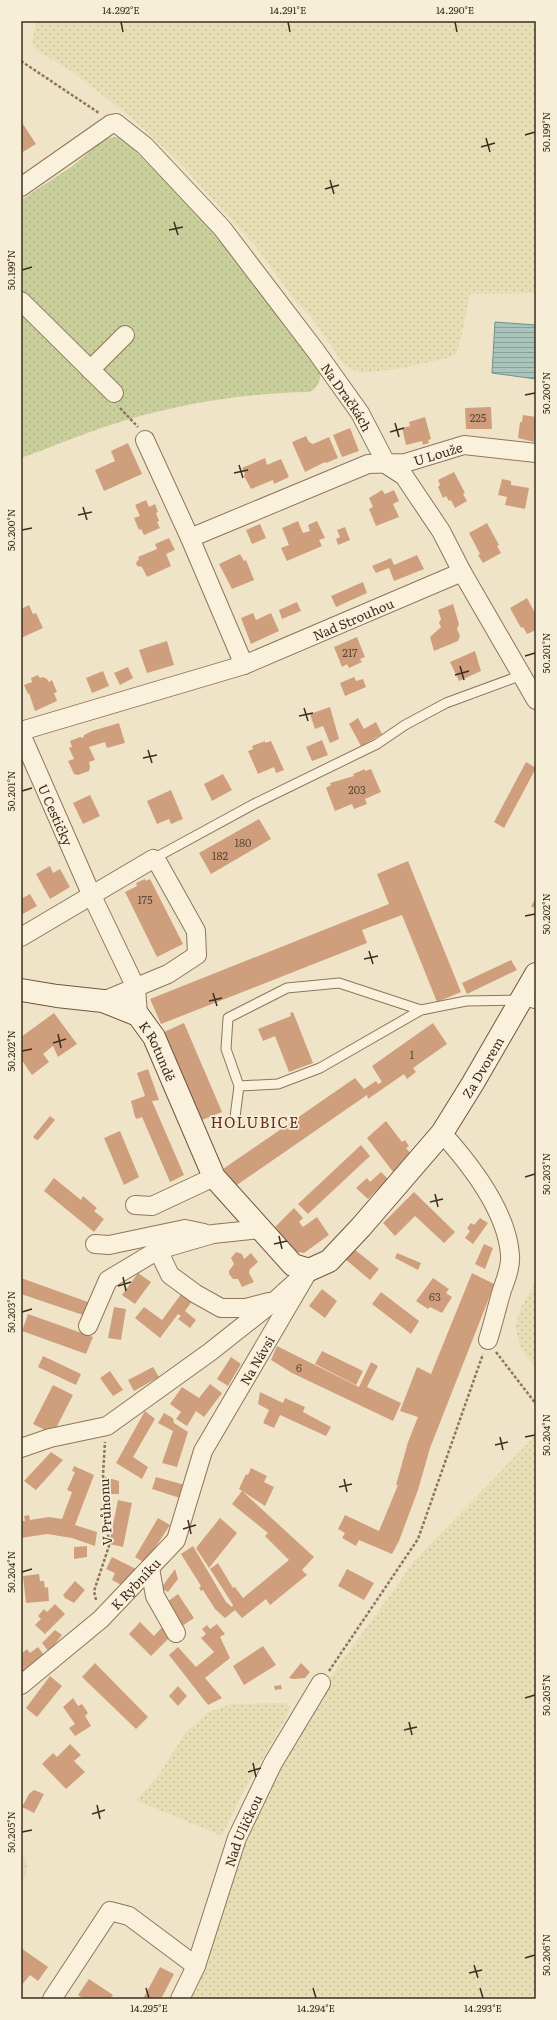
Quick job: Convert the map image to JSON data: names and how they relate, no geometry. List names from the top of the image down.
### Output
{
  "streets": {
    "street": [
      "Na Dračkách",
      "U Louže",
      "Nad Strouhou",
      "U Cestičky",
      "K Rotundě",
      "Za Dvorem",
      "Na Návsi",
      "K Rybníku",
      "Nad Uličkou"
    ],
    "path": ["V Průhonu"]
  },
  "crossings": [
    ["Na Dračkách", "U Louže"],
    ["Na Dračkách", "Nad Strouhou"],
    ["Nad Strouhou", "U Cestičky"],
    ["Za Dvorem", "Na Návsi"],
    ["Na Návsi", "V Průhonu"],
    ["Na Návsi", "K Rybníku"],
    ["V Průhonu", "K Rybníku"]
  ],
  "districts": ["HOLUBICE"],
  "house_numbers": [
    "225",
    "217",
    "203",
    "180",
    "182",
    "175",
    "1",
    "63",
    "6"
  ],
  "coordinates": [
    "14.292°E",
    "14.291°E",
    "14.290°E",
    "50.199°N",
    "50.200°N",
    "50.201°N",
    "50.202°N",
    "50.203°N",
    "50.204°N",
    "50.205°N",
    "50.206°N",
    "14.295°E",
    "14.294°E",
    "14.293°E"
  ]
}
